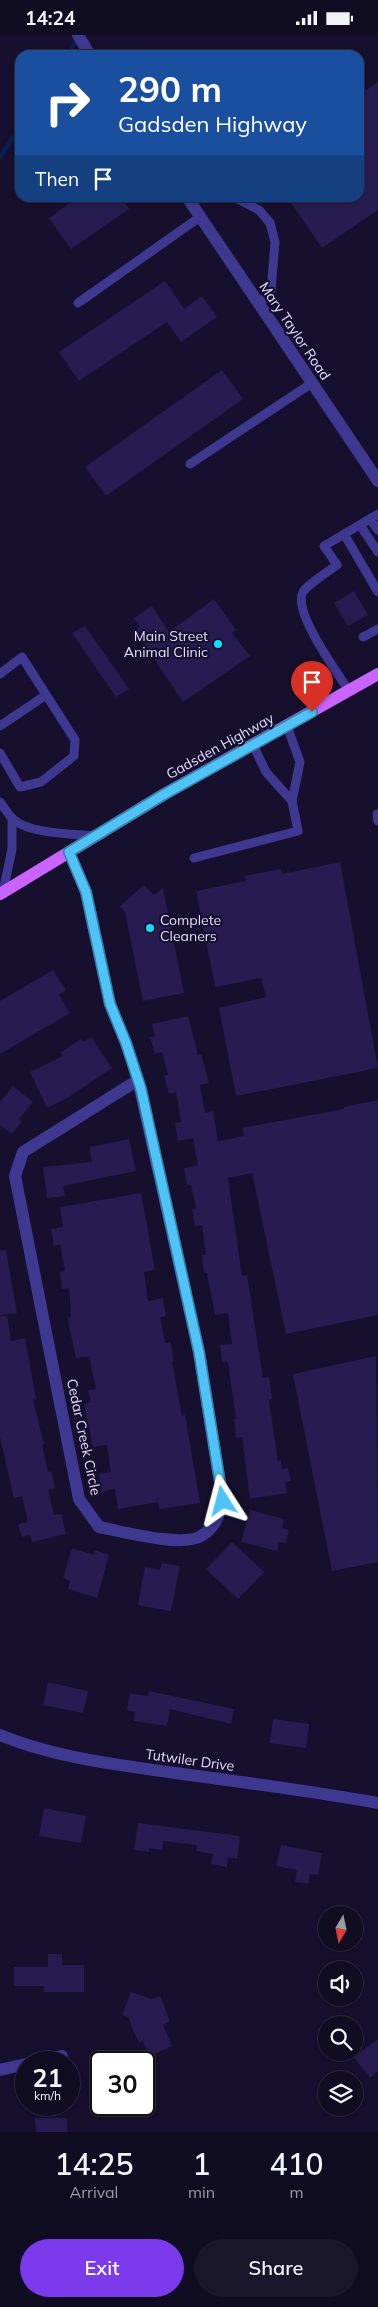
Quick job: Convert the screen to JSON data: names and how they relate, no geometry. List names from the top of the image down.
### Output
{
  "streets": {
    "main road": ["Gadsden Highway"],
    "street": ["Mary Taylor Road", "Cedar Creek Circle", "Tutwiler Drive"]
  },
  "crossings": [
    ["Gadsden Highway", "Cedar Creek Circle"]
  ],
  "places": ["Main Street Animal Clinic", "Complete Cleaners"],
  "north": "bottom",
  "page": {
    "status": "14:24",
    "turn": ["290 m", "Gadsden Highway"],
    "then": "Then",
    "speed": "21 km/h",
    "limit": "30",
    "eta": [
      "14:25",
      "Arrival",
      "1",
      "min",
      "410",
      "m"
    ],
    "buttons": ["Exit", "Share"]
  }
}
